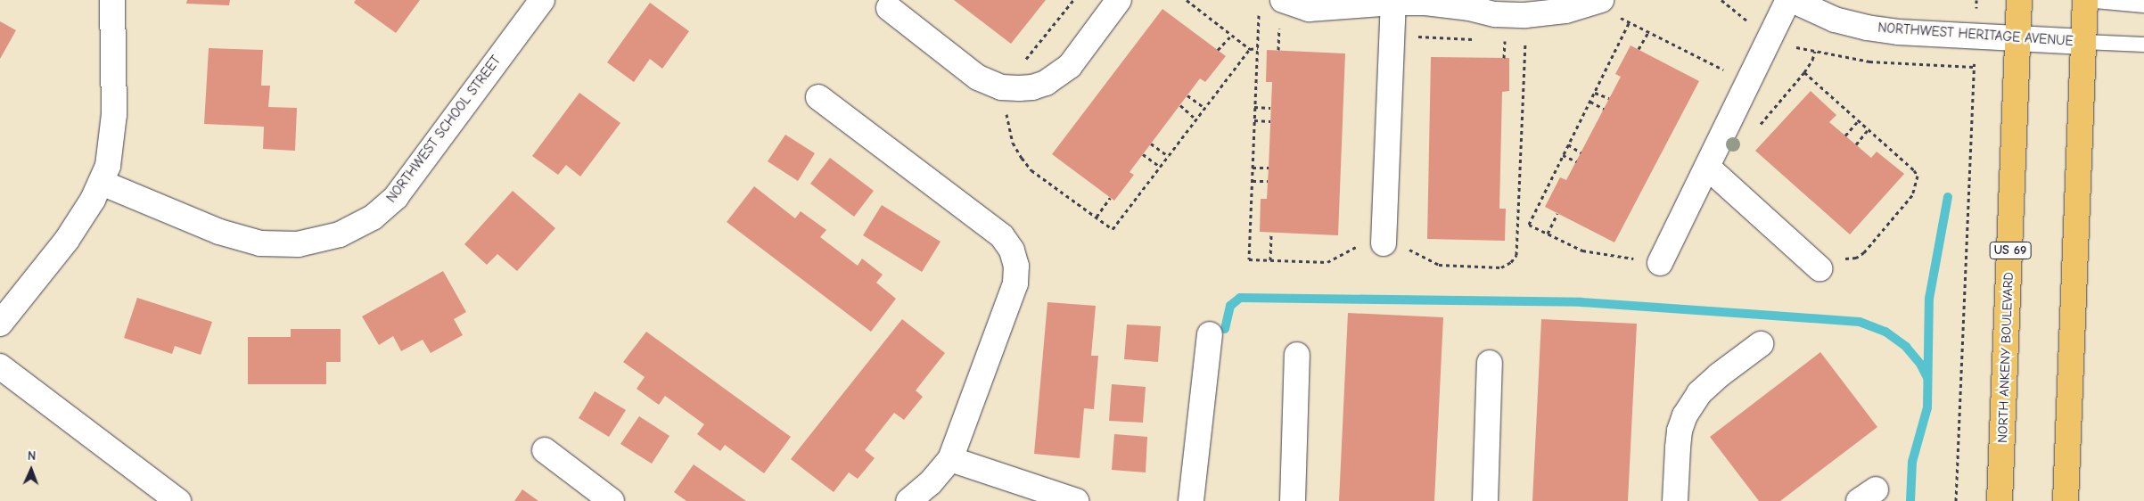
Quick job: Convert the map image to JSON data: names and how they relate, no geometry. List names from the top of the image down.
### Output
{
  "streets": {
    "main road": ["US 69", "NORTH ANKENY BOULEVARD"],
    "street": ["NORTHWEST HERITAGE AVENUE", "NORTHWEST SCHOOL STREET"]
  },
  "crossings": [
    ["NORTHWEST HERITAGE AVENUE", "NORTH ANKENY BOULEVARD"]
  ],
  "north": "top"
}
